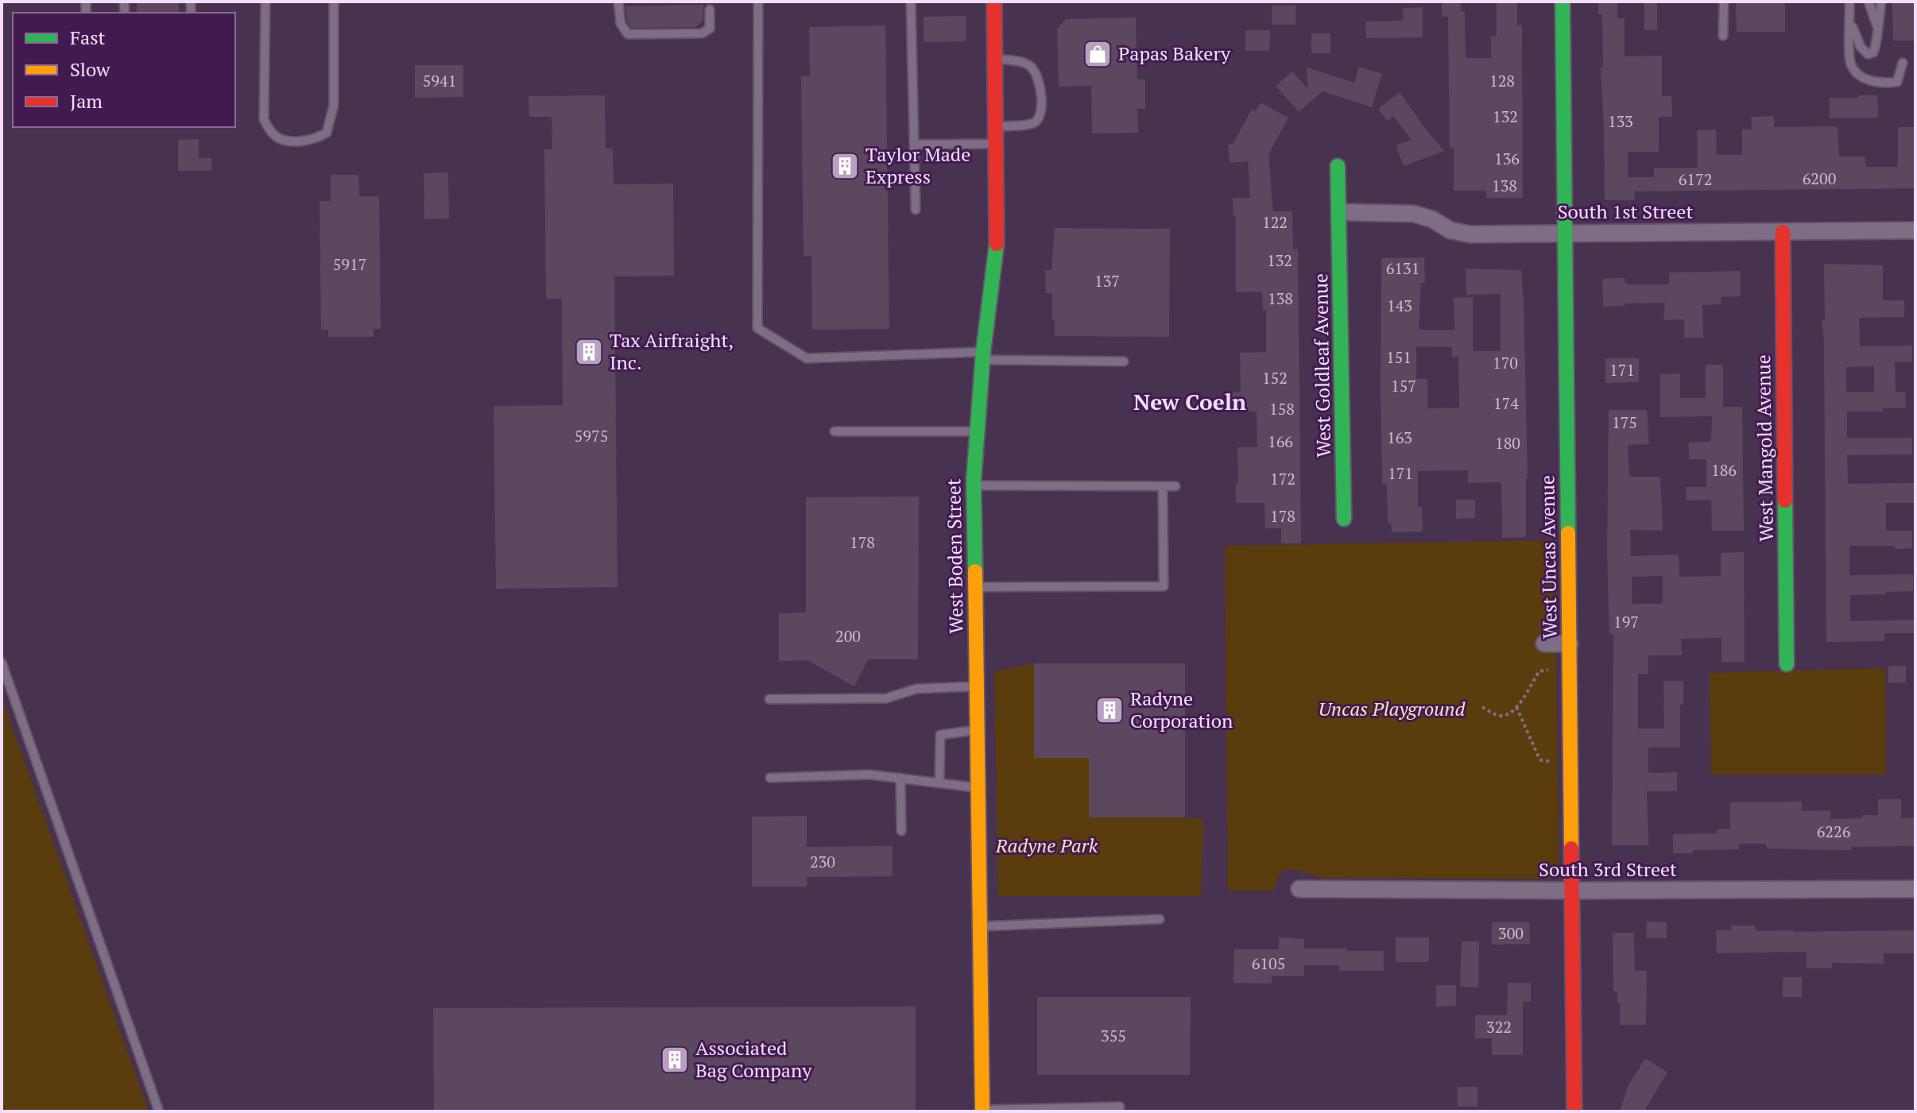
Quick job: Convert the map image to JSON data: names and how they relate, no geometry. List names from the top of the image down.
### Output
{
  "streets": {
    "street": [
      "South 1st Street",
      "West Goldleaf Avenue",
      "West Mangold Avenue",
      "West Boden Street",
      "West Uncas Avenue",
      "South 3rd Street"
    ]
  },
  "crossings": [
    ["South 1st Street", "West Goldleaf Avenue"],
    ["South 1st Street", "West Mangold Avenue"],
    ["South 1st Street", "West Uncas Avenue"],
    ["West Uncas Avenue", "South 3rd Street"]
  ],
  "districts": ["New Coeln"],
  "parks": ["Uncas Playground", "Radyne Park"],
  "places": {
    "shop": ["Papas Bakery"],
    "building": [
      "Taylor Made Express",
      "Tax Airfraight, Inc.",
      "Radyne Corporation",
      "Associated Bag Company"
    ]
  },
  "house_numbers": [
    "5941",
    "128",
    "132",
    "133",
    "136",
    "6200",
    "6172",
    "138",
    "122",
    "132",
    "5917",
    "6131",
    "137",
    "138",
    "143",
    "151",
    "170",
    "171",
    "152",
    "157",
    "174",
    "158",
    "175",
    "5975",
    "163",
    "166",
    "180",
    "186",
    "171",
    "172",
    "178",
    "178",
    "197",
    "200",
    "6226",
    "230",
    "300",
    "6105",
    "322",
    "355"
  ],
  "legend": ["Fast", "Slow", "Jam"]
}
